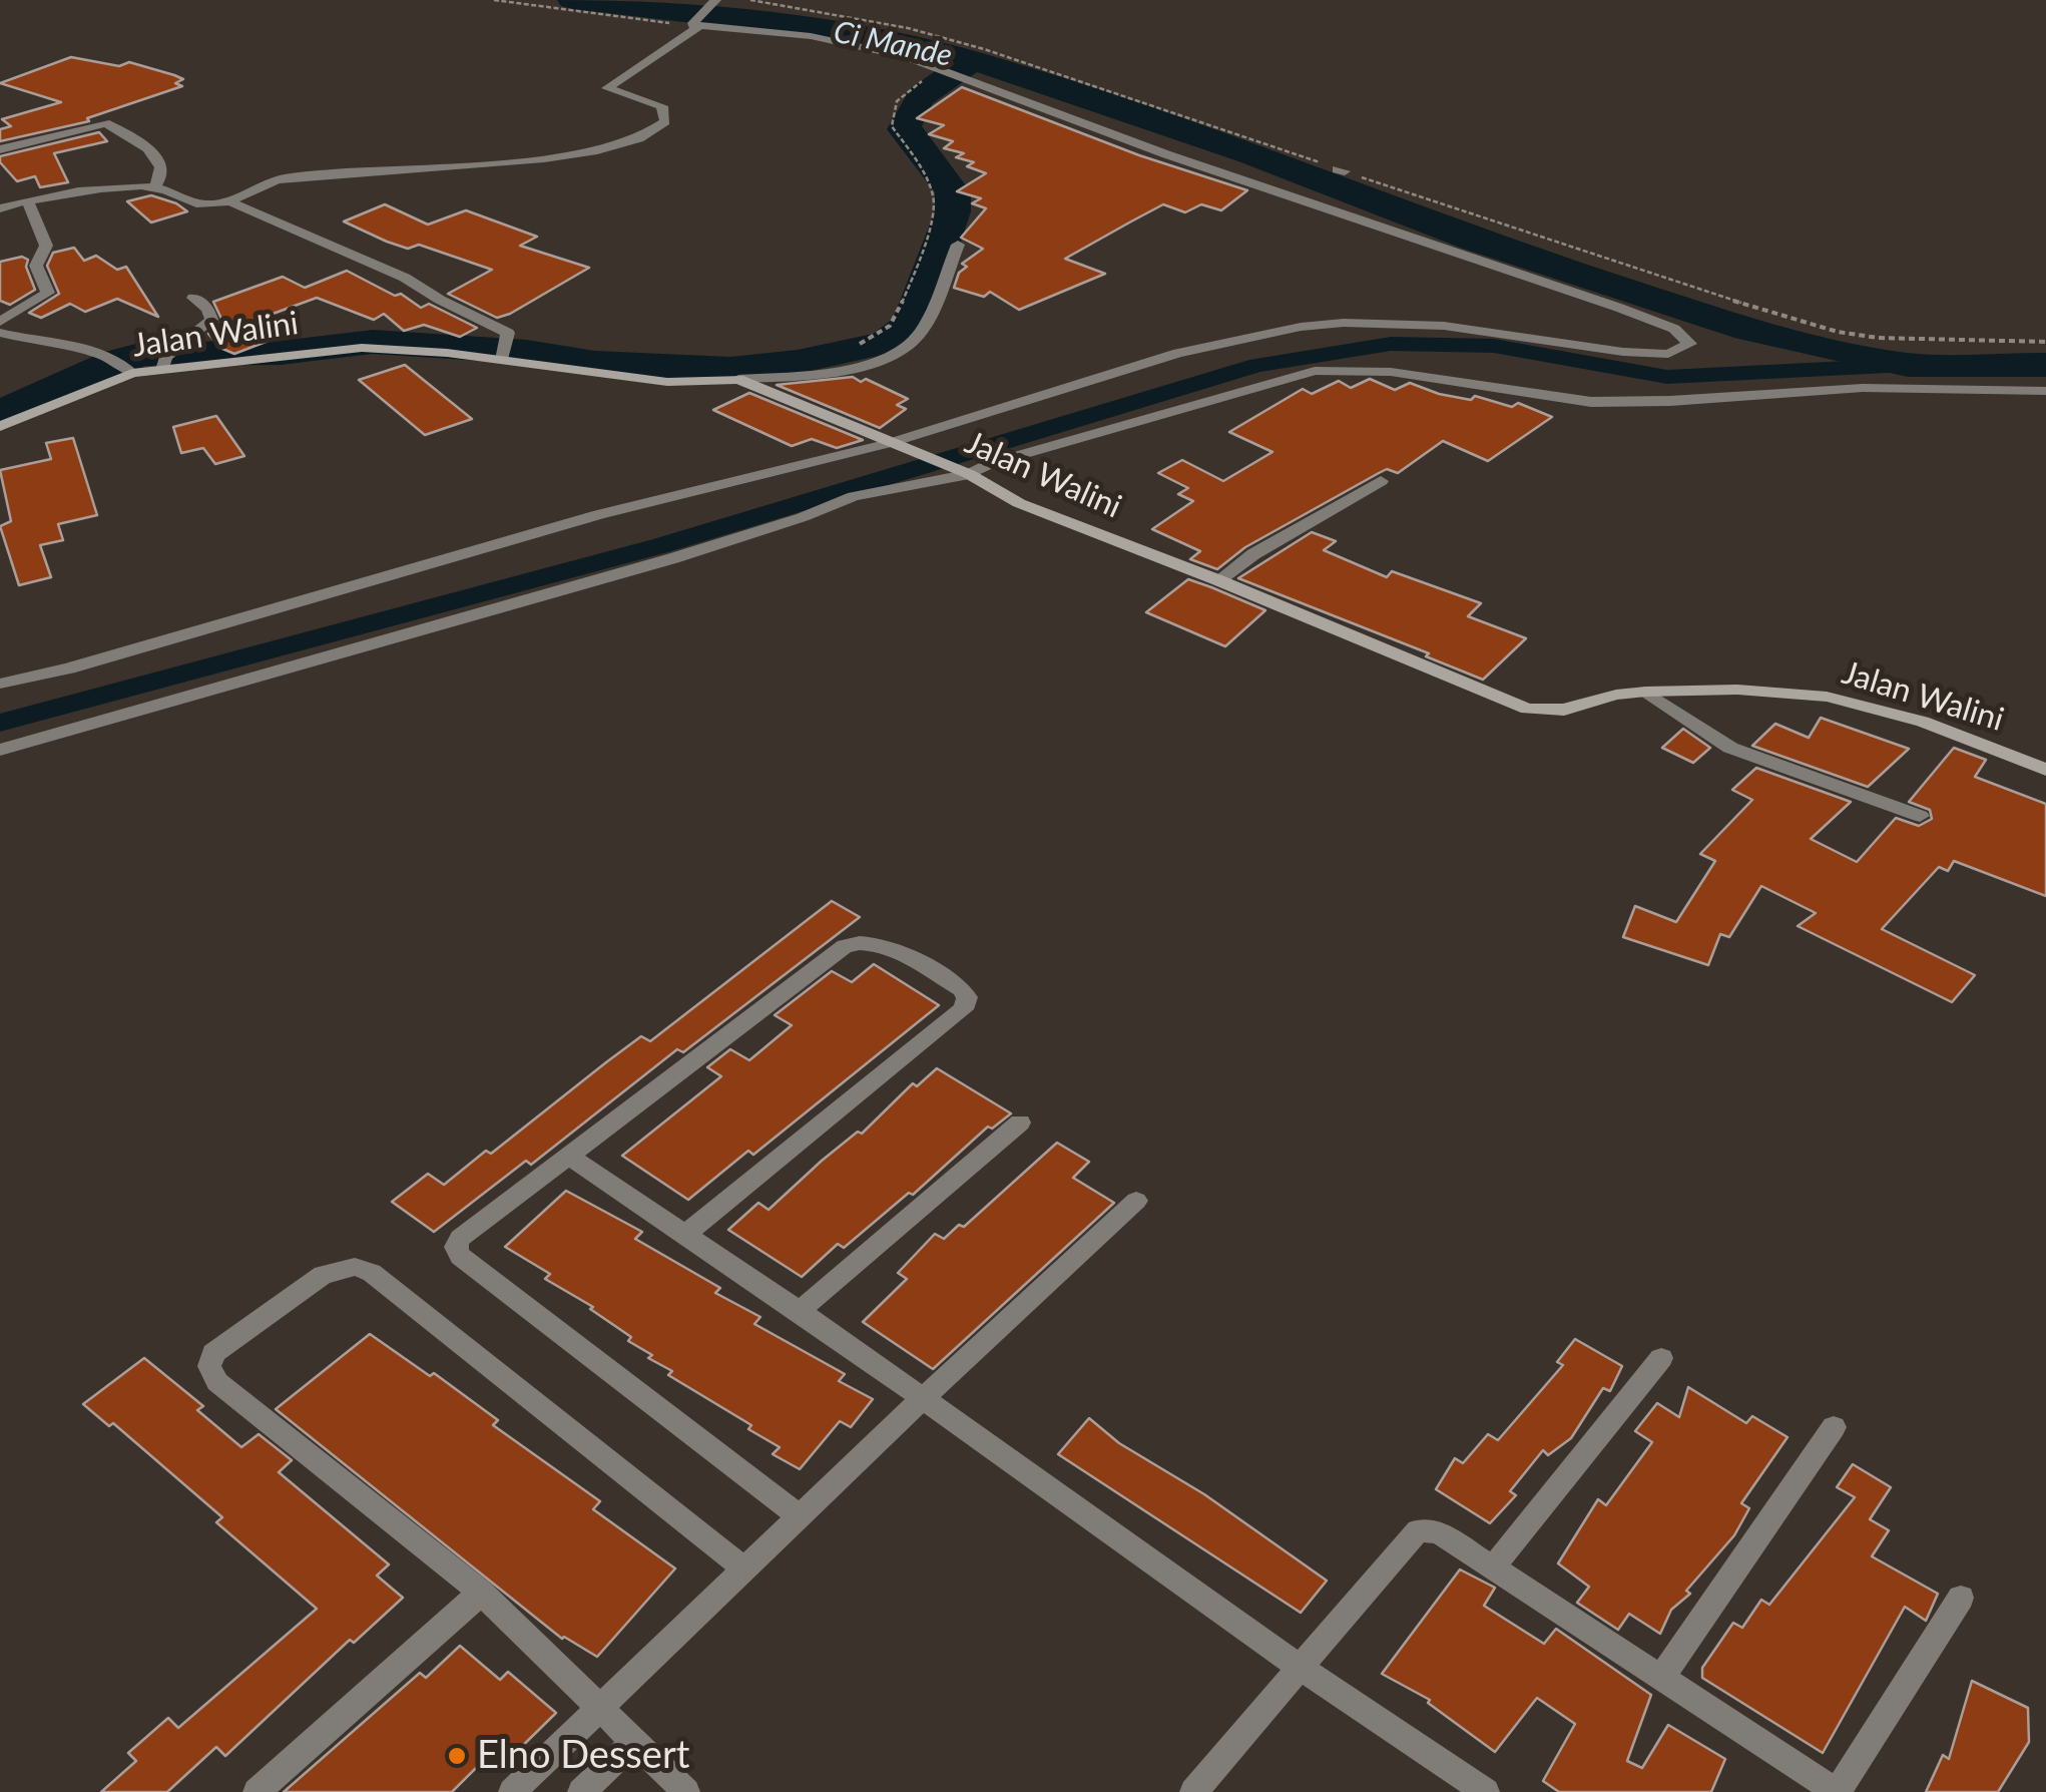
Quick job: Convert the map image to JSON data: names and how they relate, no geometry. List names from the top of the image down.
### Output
{
  "streets": {
    "street": ["Jalan Walini"]
  },
  "water": ["Ci Mande"],
  "places": ["Elno Dessert"]
}
